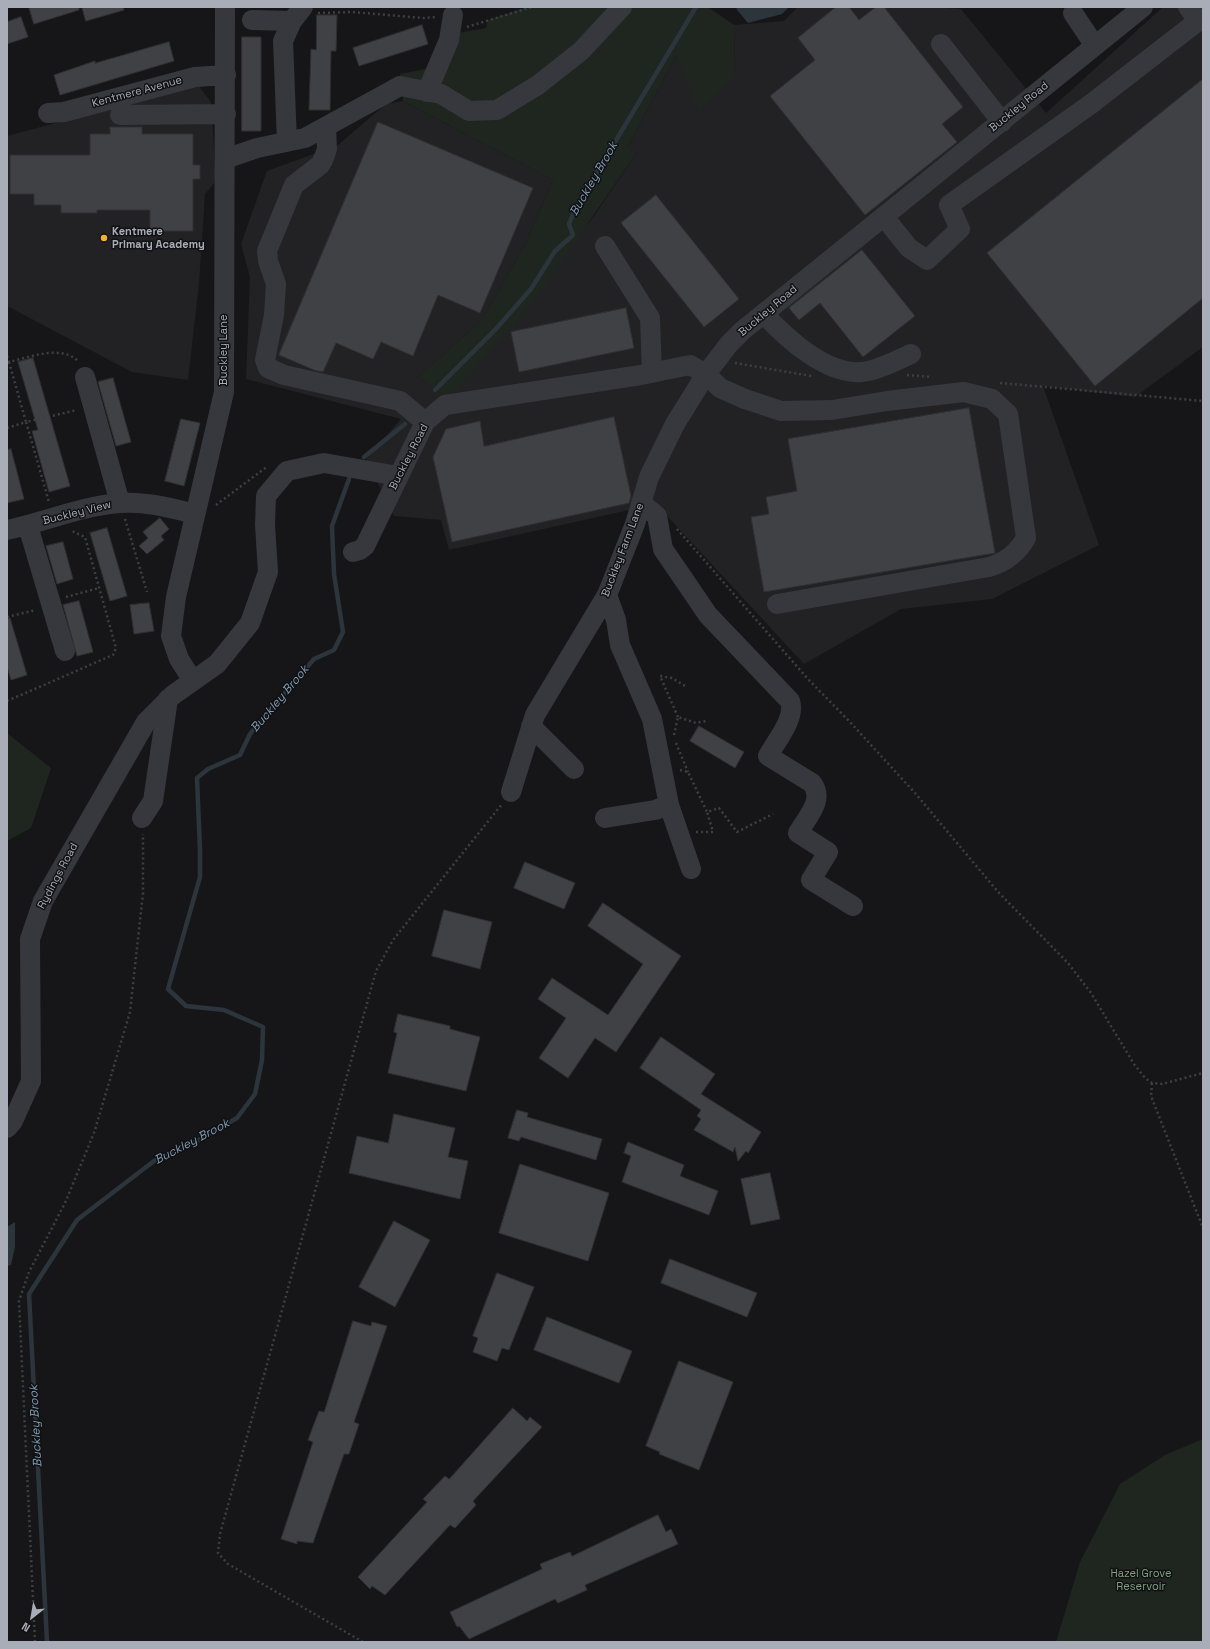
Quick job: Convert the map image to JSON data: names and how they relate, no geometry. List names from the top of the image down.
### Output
{
  "streets": {
    "street": [
      "Kentmere Avenue",
      "Buckley Road",
      "Buckley Lane",
      "Buckley View",
      "Buckley Farm Lane",
      "Rydings Road"
    ]
  },
  "crossings": [
    ["Kentmere Avenue", "Buckley Lane"],
    ["Buckley Road", "Buckley Farm Lane"],
    ["Buckley Road", "Rydings Road"],
    ["Buckley Lane", "Buckley View"],
    ["Buckley Lane", "Rydings Road"]
  ],
  "water": ["Buckley Brook"],
  "parks": ["Hazel Grove Reservoir"],
  "places": ["Kentmere Primary Academy"],
  "north": "bottom left"
}
